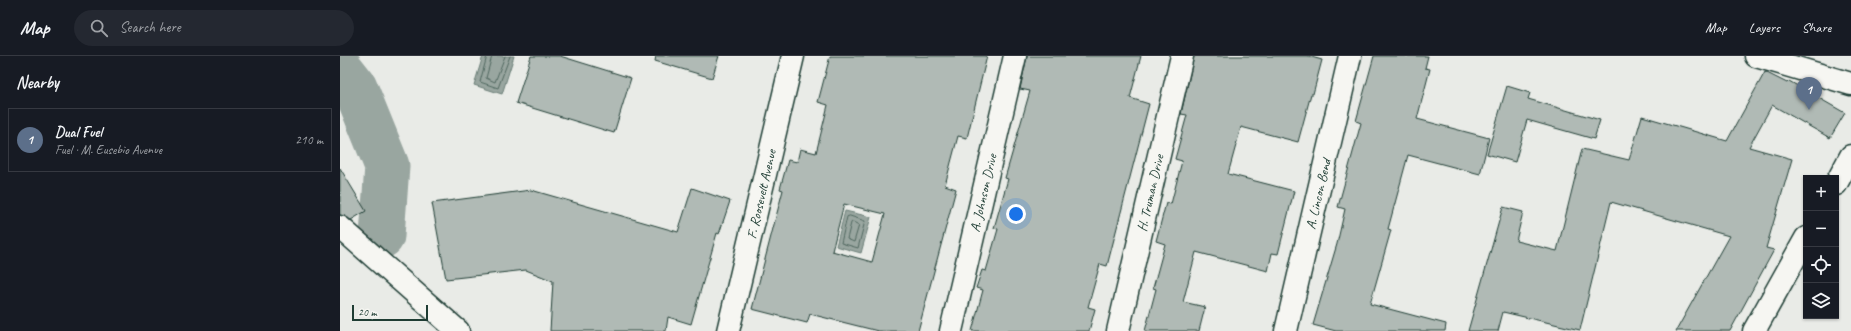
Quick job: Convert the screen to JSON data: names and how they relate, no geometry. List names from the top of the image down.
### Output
{
  "streets": {
    "street": [
      "A. Johnson Drive",
      "H. Truman Drive",
      "F. Roosevelt Avenue",
      "A. Lincon Bend"
    ]
  },
  "scale_bar": "20 m",
  "page": {
    "header": "Map",
    "search": "Search here",
    "nav": ["Map", "Layers", "Share"],
    "heading": "Nearby",
    "pins": "1",
    "list": [
      {
        "mark": "1",
        "name": "Dual Fuel",
        "note": "Fuel · M. Eusebio Avenue",
        "value": "210 m"
      }
    ],
    "map_buttons": ["+", "−"],
    "scale": "20 m"
  }
}
